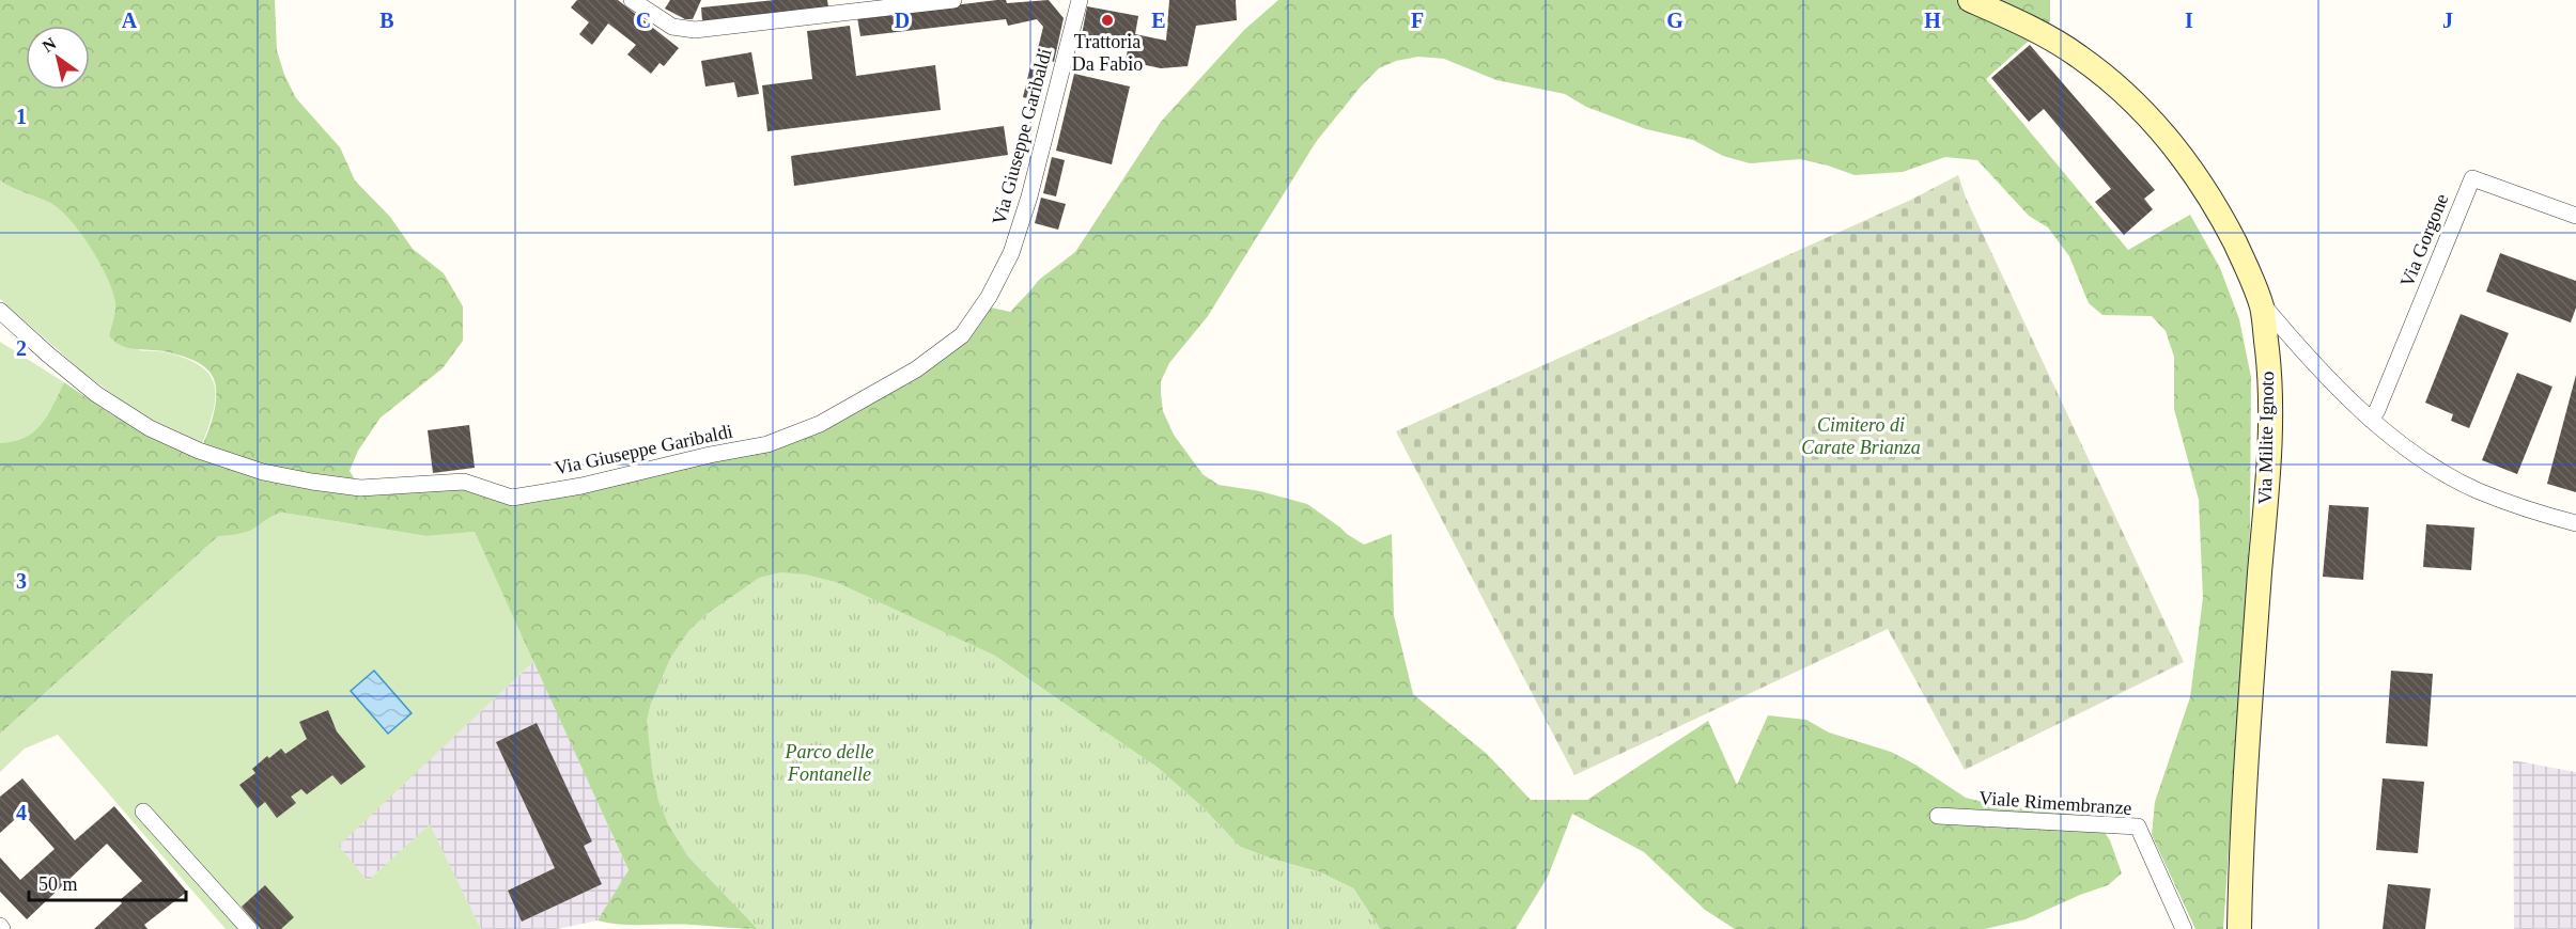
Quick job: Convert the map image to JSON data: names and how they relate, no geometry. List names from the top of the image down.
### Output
{
  "streets": {
    "street": [
      "Via Giuseppe Garibaldi",
      "Via Gorgone",
      "Via Milite Ignoto",
      "Viale Rimembranze"
    ]
  },
  "parks": ["Cimitero di Carate Brianza", "Parco delle Fontanelle"],
  "places": ["Trattoria Da Fabio"],
  "scale_bar": "50 m",
  "north": "top left",
  "grid": {
    "columns": [
      "A",
      "B",
      "C",
      "D",
      "E",
      "F",
      "G",
      "H",
      "I",
      "J"
    ],
    "rows": [
      "1",
      "2",
      "3",
      "4"
    ]
  }
}
